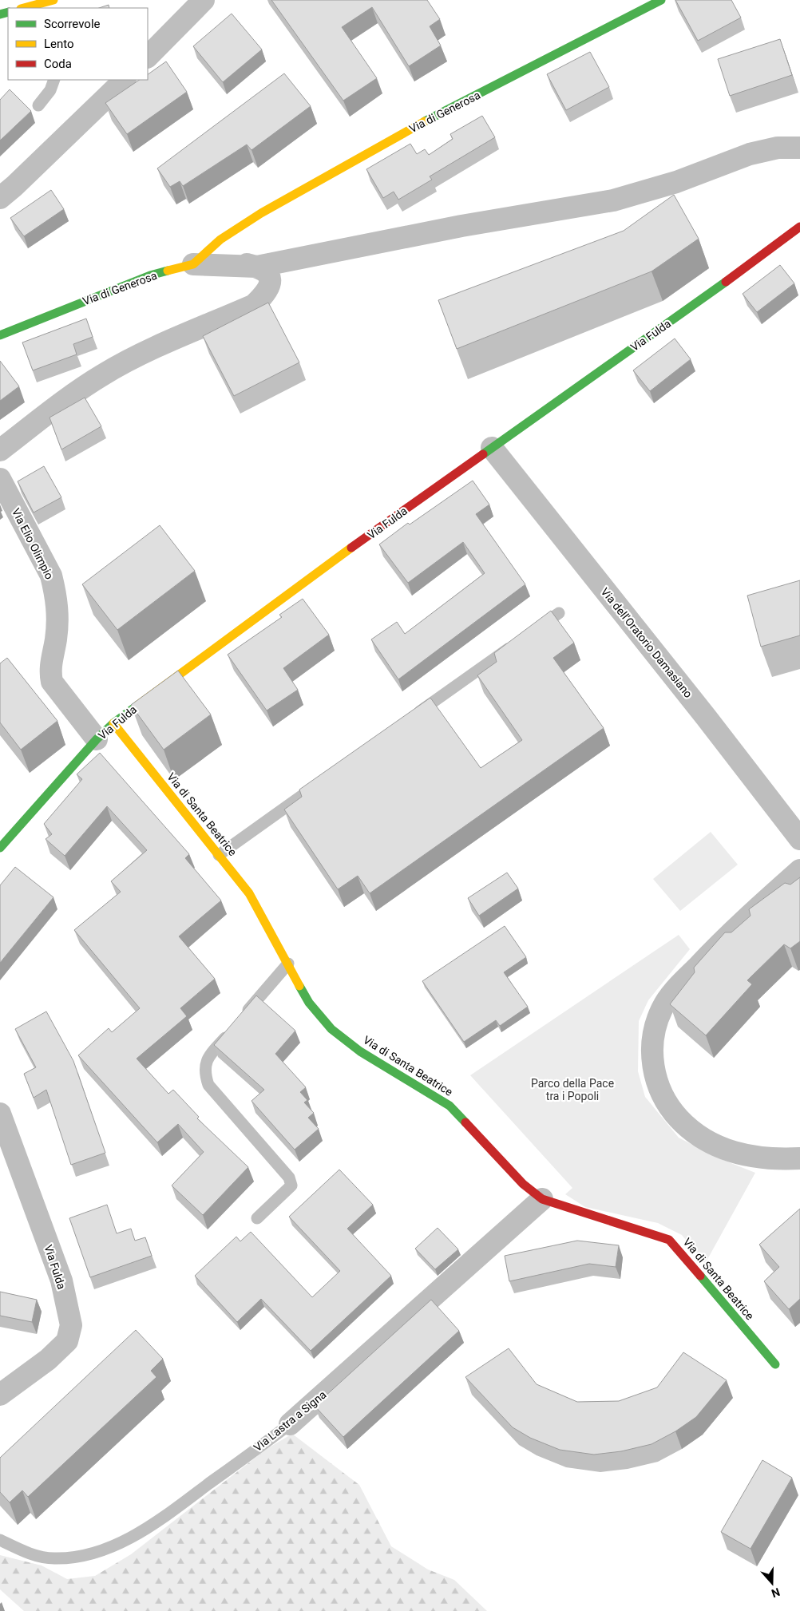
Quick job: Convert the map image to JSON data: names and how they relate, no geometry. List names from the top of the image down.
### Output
{
  "streets": {
    "street": [
      "Via di Generosa",
      "Via Fulda",
      "Via Elio Olimpio",
      "Via dell'Oratorio Damasiano",
      "Via di Santa Beatrice",
      "Via Lastra a Signa"
    ]
  },
  "crossings": [
    ["Via Fulda", "Via Elio Olimpio"],
    ["Via Fulda", "Via dell'Oratorio Damasiano"],
    ["Via Fulda", "Via di Santa Beatrice"],
    ["Via di Santa Beatrice", "Via Lastra a Signa"]
  ],
  "parks": ["Parco della Pace tra i Popoli"],
  "legend": ["Scorrevole", "Lento", "Coda"],
  "north": "bottom"
}
